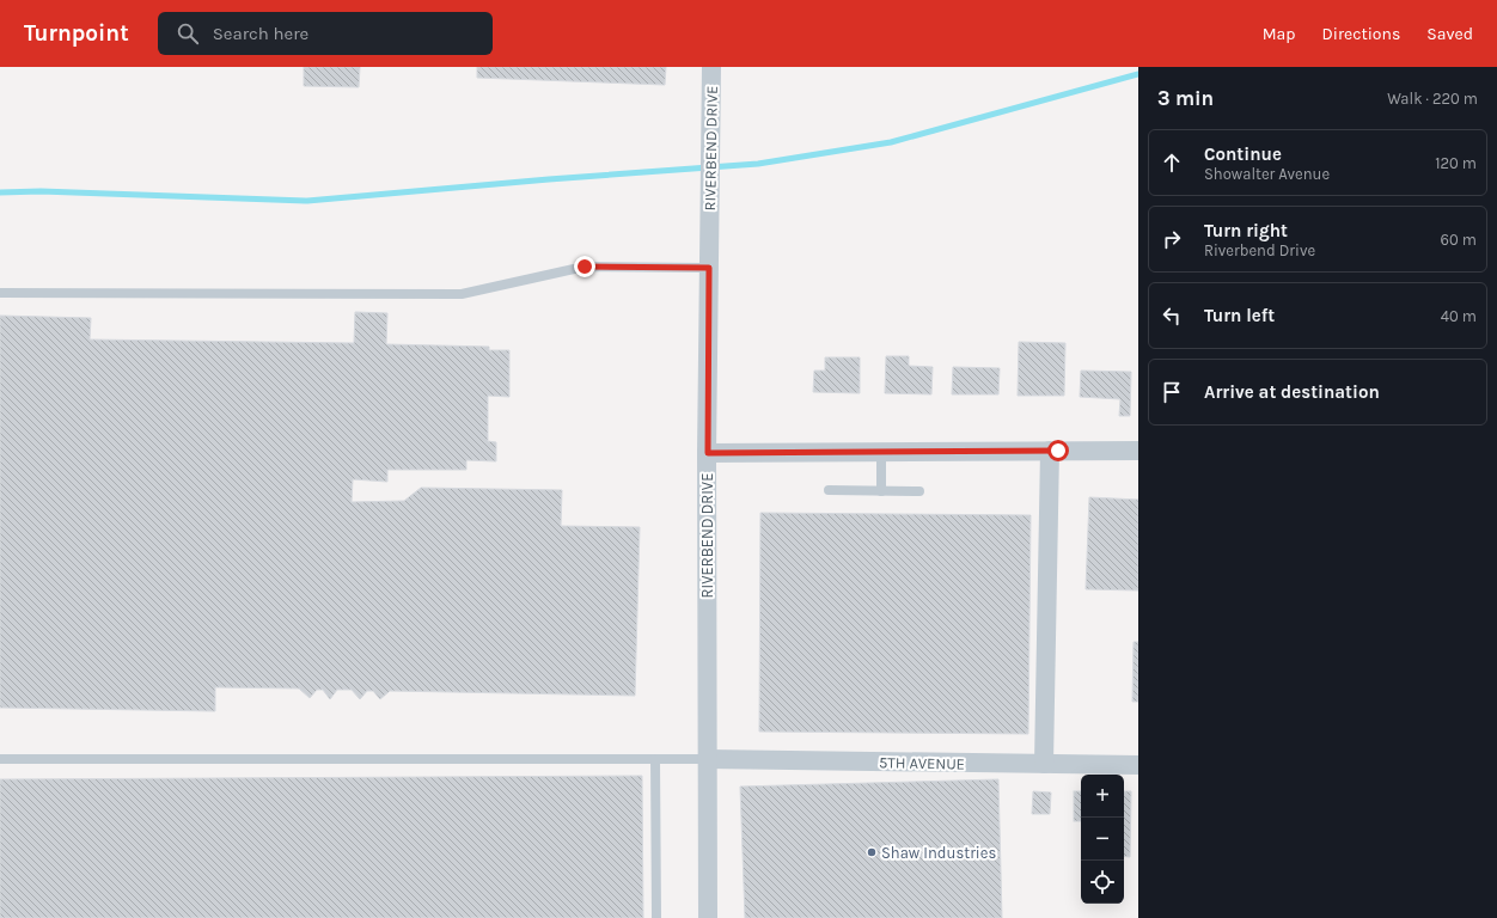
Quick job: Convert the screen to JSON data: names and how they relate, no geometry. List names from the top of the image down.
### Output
{
  "streets": {
    "street": ["RIVERBEND DRIVE", "5TH AVENUE"]
  },
  "crossings": [
    ["RIVERBEND DRIVE", "5TH AVENUE"]
  ],
  "places": ["Shaw Industries"],
  "page": {
    "header": "Turnpoint",
    "search": "Search here",
    "nav": ["Map", "Directions", "Saved"],
    "heading": ["3 min", "Walk · 220 m"],
    "list": [
      ["Continue", "Showalter Avenue", "120 m"],
      ["Turn right", "Riverbend Drive", "60 m"],
      ["Turn left", "40 m"],
      "Arrive at destination"
    ],
    "map_buttons": ["+", "−"]
  }
}
